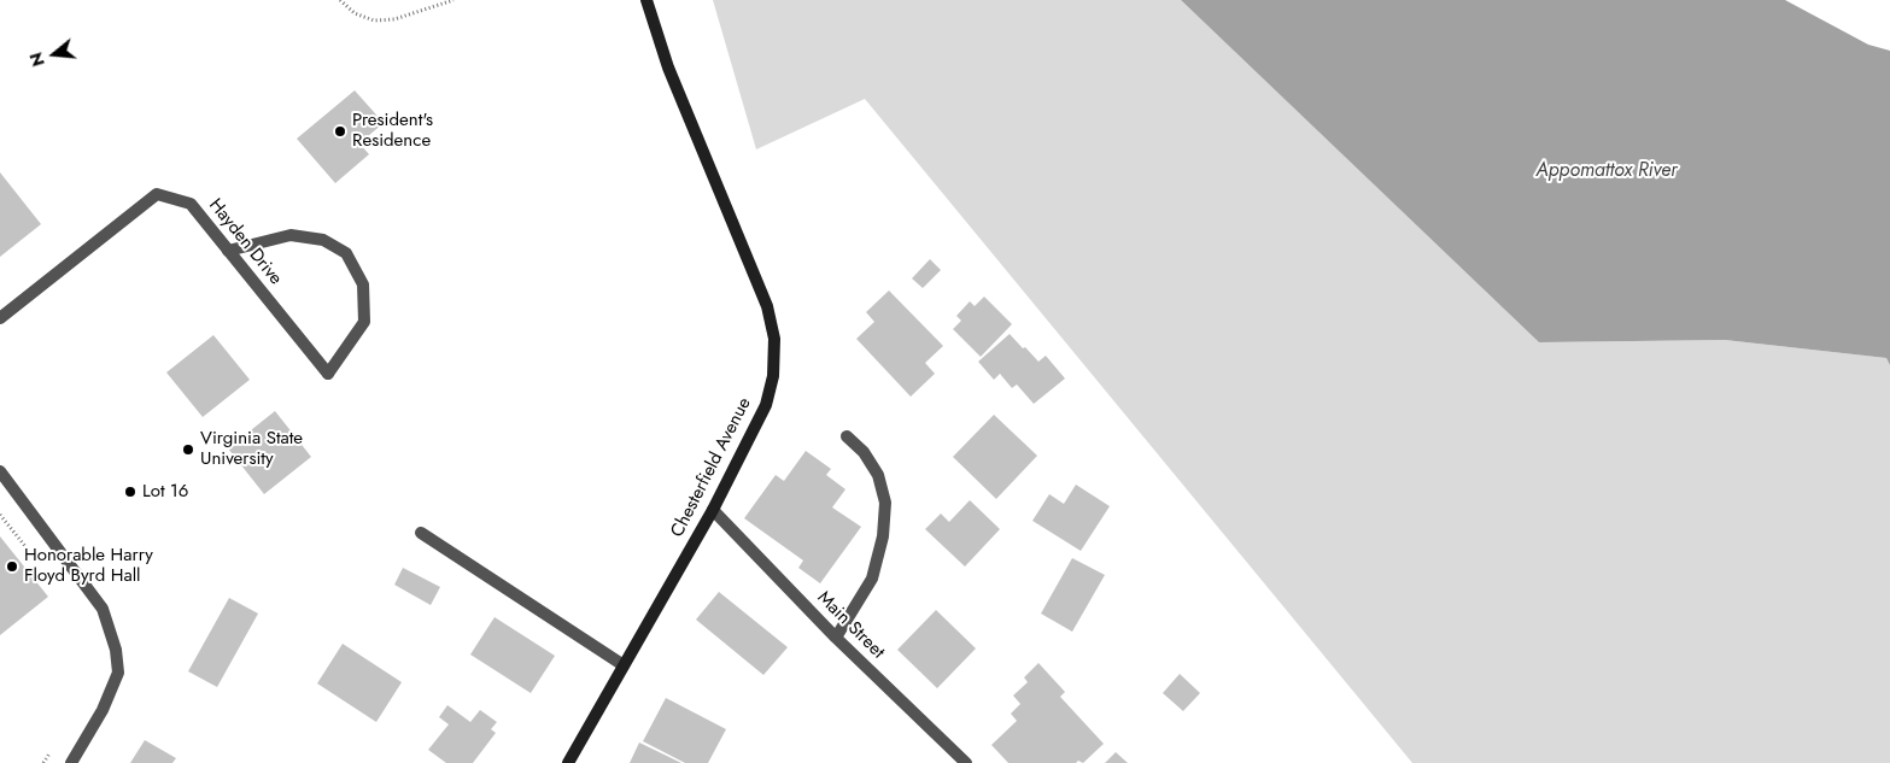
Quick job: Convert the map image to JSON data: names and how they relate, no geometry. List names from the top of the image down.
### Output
{
  "streets": {
    "main road": ["Chesterfield Avenue"],
    "street": ["Hayden Drive", "Main Street"]
  },
  "crossings": [
    ["Chesterfield Avenue", "Main Street"]
  ],
  "water": ["Appomattox River"],
  "places": [
    "President's Residence",
    "Virginia State University",
    "Lot 16",
    "Honorable Harry Floyd Byrd Hall"
  ],
  "north": "left"
}
